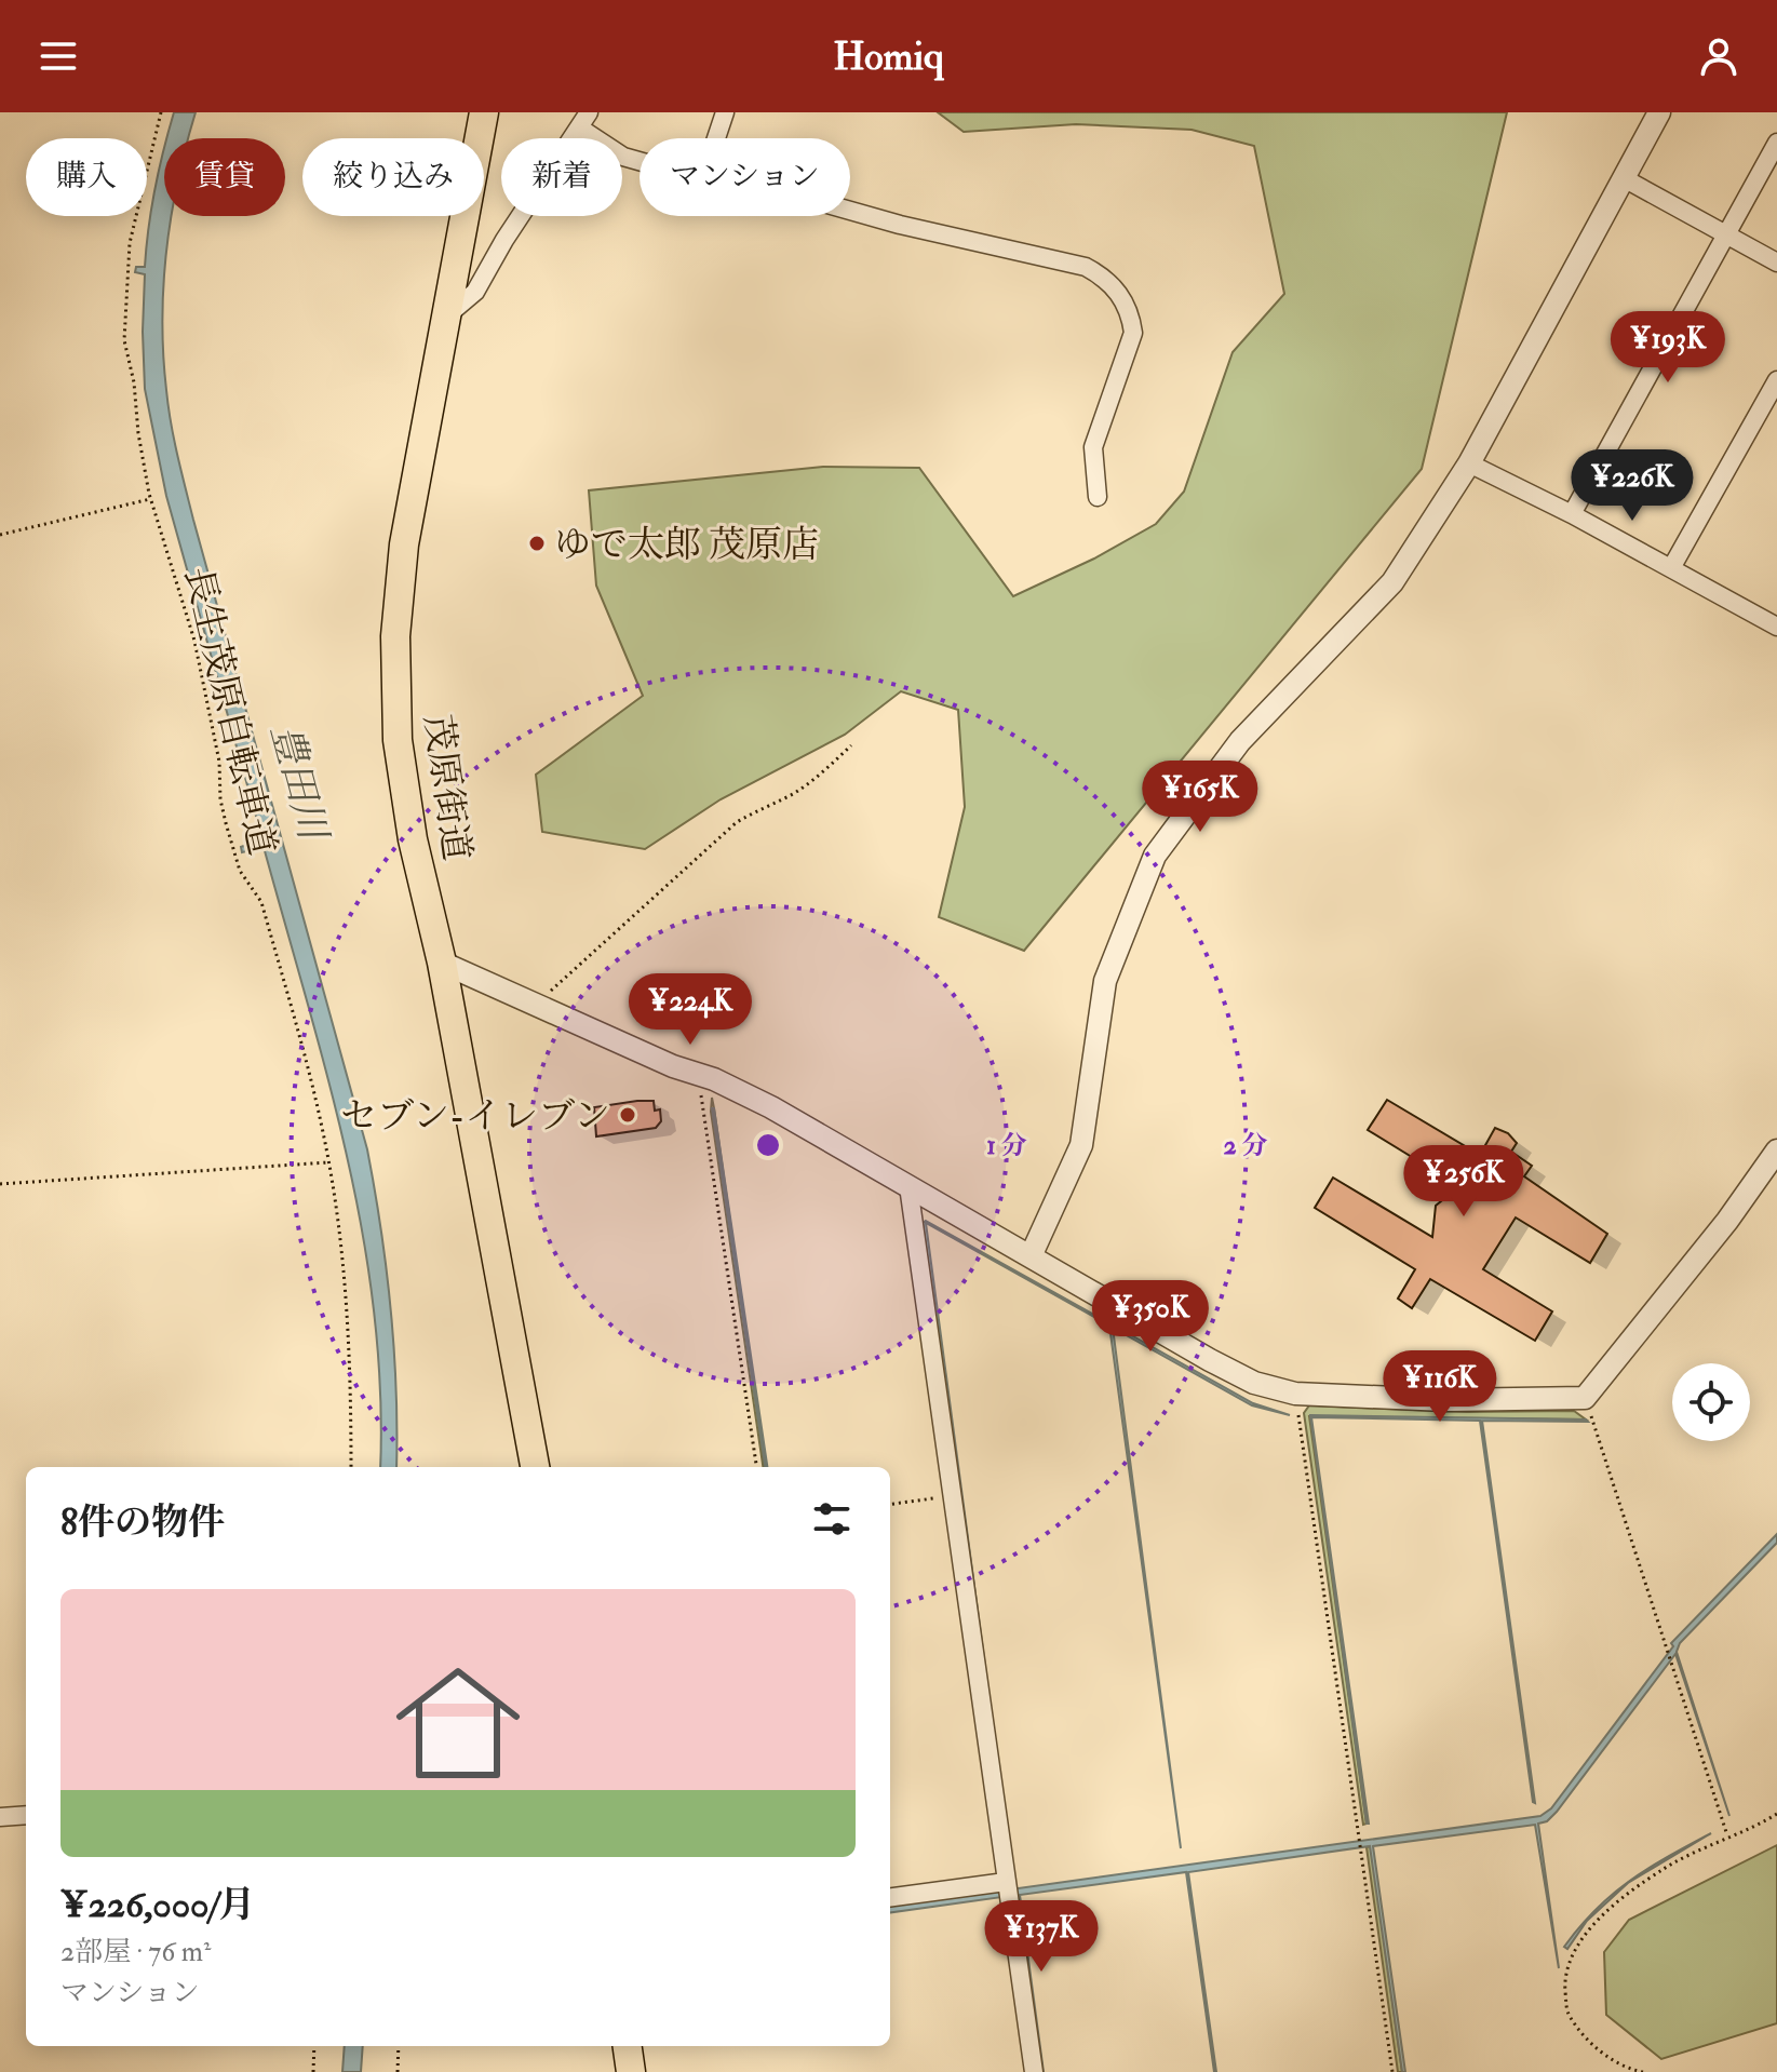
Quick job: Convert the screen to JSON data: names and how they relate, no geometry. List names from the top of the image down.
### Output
{
  "streets": {
    "main road": ["茂原街道"],
    "path": ["長生茂原自転車道"]
  },
  "water": ["豊田川"],
  "places": ["ゆで太郎 茂原店", "セブン-イレブン"],
  "page": {
    "header": "Homiq",
    "chip": [
      "購入",
      "賃貸",
      "絞り込み",
      "新着",
      "マンション"
    ],
    "price": [
      "¥193K",
      "¥226K",
      "¥165K",
      "¥224K",
      "¥256K",
      "¥350K",
      "¥116K",
      "¥137K"
    ],
    "heading": "8件の物件",
    "list": [
      {
        "name": "¥226,000/月",
        "note": "2部屋 · 76 m² · マンション"
      }
    ]
  },
  "rings": ["1 分", "2 分"]
}
